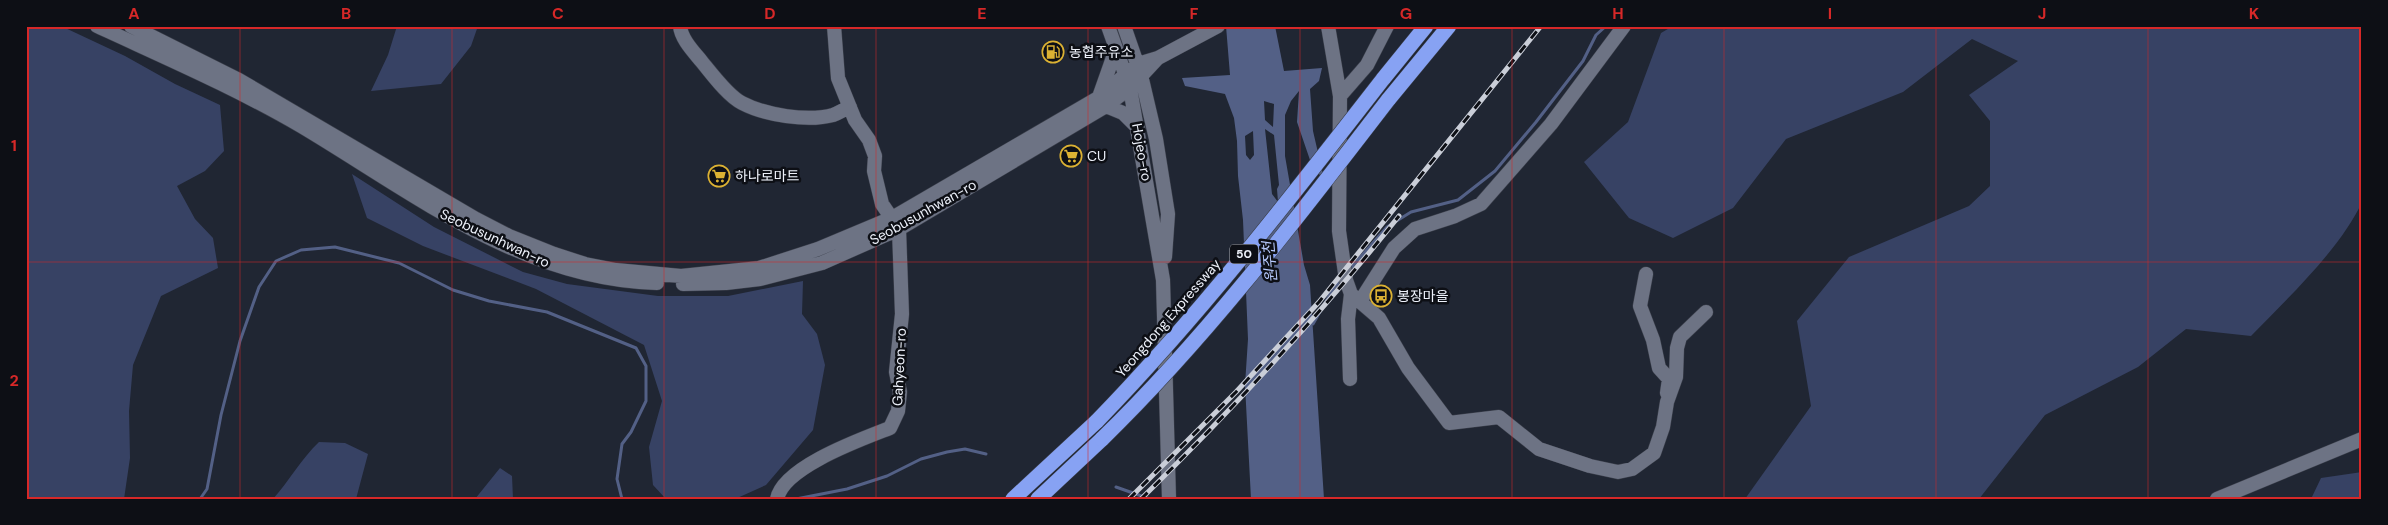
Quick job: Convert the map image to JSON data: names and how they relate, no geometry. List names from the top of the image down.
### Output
{
  "streets": {
    "highway": ["50", "Yeongdong Expressway"],
    "street": ["Hojeo-ro", "Seobusunhwan-ro", "Gahyeon-ro"]
  },
  "crossings": [
    ["Hojeo-ro", "Seobusunhwan-ro"],
    ["Seobusunhwan-ro", "Gahyeon-ro"]
  ],
  "water": ["원주천"],
  "places": {
    "fuel station": ["농협주유소"],
    "supermarket": ["CU", "하나로마트"],
    "bus stop": ["봉장마을"]
  },
  "grid": {
    "columns": [
      "A",
      "B",
      "C",
      "D",
      "E",
      "F",
      "G",
      "H",
      "I",
      "J",
      "K"
    ],
    "rows": ["1", "2"]
  }
}
